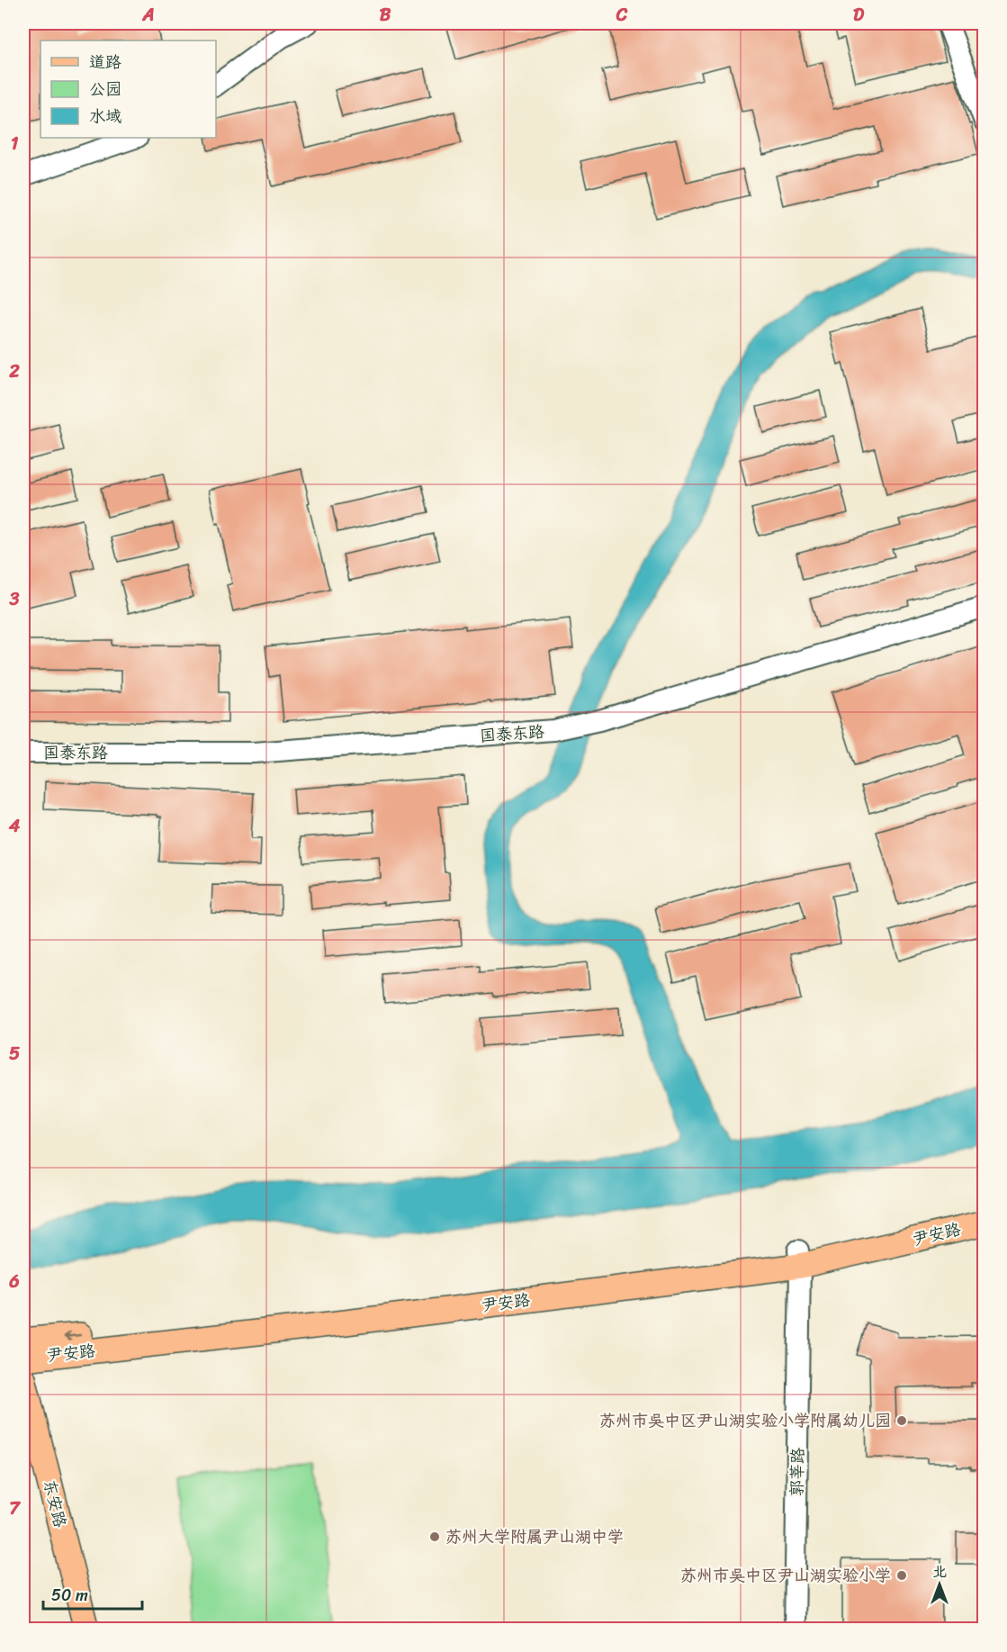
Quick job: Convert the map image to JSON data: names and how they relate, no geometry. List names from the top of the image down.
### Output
{
  "streets": {
    "main road": ["尹安路", "东安路"],
    "street": ["国泰东路", "郭莘路"]
  },
  "crossings": [
    ["尹安路", "郭莘路"]
  ],
  "places": ["苏州市吴中区尹山湖实验小学附属幼儿园", "苏州大学附属尹山湖中学", "苏州市吴中区尹山湖实验小学"],
  "legend": ["道路", "公园", "水域"],
  "scale_bar": "50 m",
  "north": "top",
  "grid": {
    "columns": [
      "A",
      "B",
      "C",
      "D"
    ],
    "rows": [
      "1",
      "2",
      "3",
      "4",
      "5",
      "6",
      "7"
    ]
  }
}
